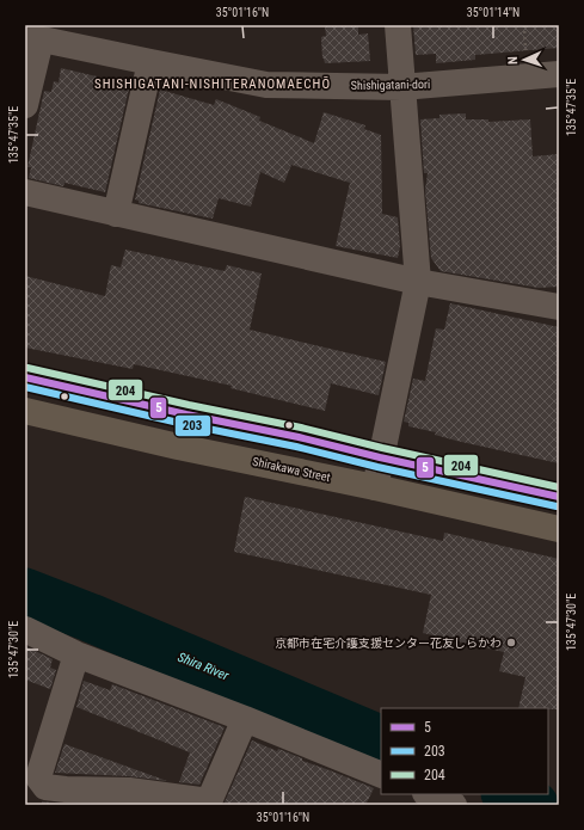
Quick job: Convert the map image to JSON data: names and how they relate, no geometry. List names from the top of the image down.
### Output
{
  "streets": {
    "main road": ["Shirakawa Street"],
    "street": ["Shishigatani-dori"]
  },
  "districts": ["SHISHIGATANI-NISHITERANOMAECHŌ"],
  "water": ["Shira River"],
  "places": ["京都市在宅介護支援センター花友しらかわ"],
  "lines": ["transit line 204", "transit line 5", "transit line 203"],
  "legend": ["5", "203", "204"],
  "north": "left",
  "coordinates": [
    "35°01'16\"N",
    "35°01'14\"N",
    "135°47'35\"E",
    "135°47'30\"E"
  ]
}
